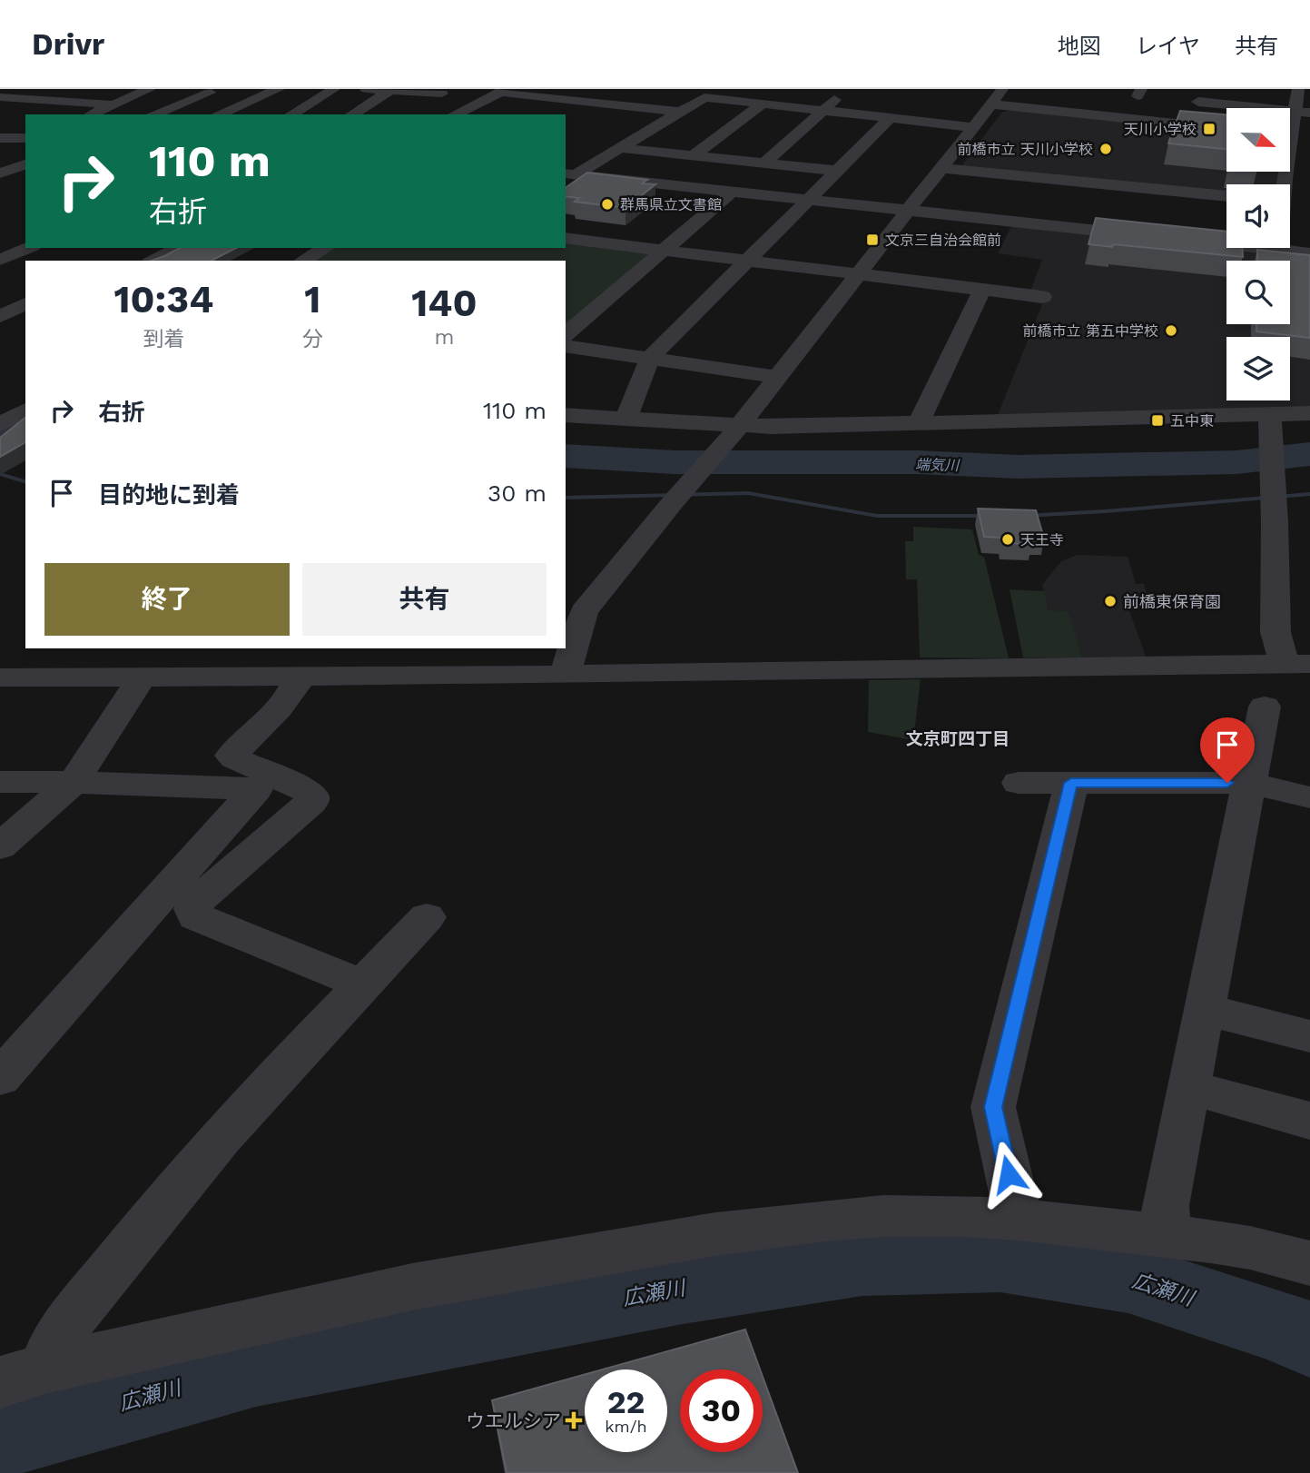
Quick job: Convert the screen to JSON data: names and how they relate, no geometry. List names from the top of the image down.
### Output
{
  "districts": ["文京町四丁目"],
  "water": ["端気川", "広瀬川"],
  "places": {
    "transit": ["天川小学校", "文京三自治会館前", "五中東"],
    "other": [
      "前橋市立 天川小学校",
      "群馬県立文書館",
      "前橋市立 第五中学校",
      "天王寺",
      "前橋東保育園"
    ],
    "health": ["ウエルシア"]
  },
  "north": "right",
  "page": {
    "header": "Drivr",
    "nav": ["地図", "レイヤ", "共有"],
    "turn": ["110 m", "右折"],
    "eta": [
      "10:34",
      "到着",
      "1",
      "分",
      "140",
      "m"
    ],
    "list": [
      {
        "name": "右折",
        "value": "110 m"
      },
      {
        "name": "目的地に到着",
        "value": "30 m"
      }
    ],
    "buttons": ["終了", "共有"],
    "speed": "22 km/h",
    "limit": "30"
  }
}
